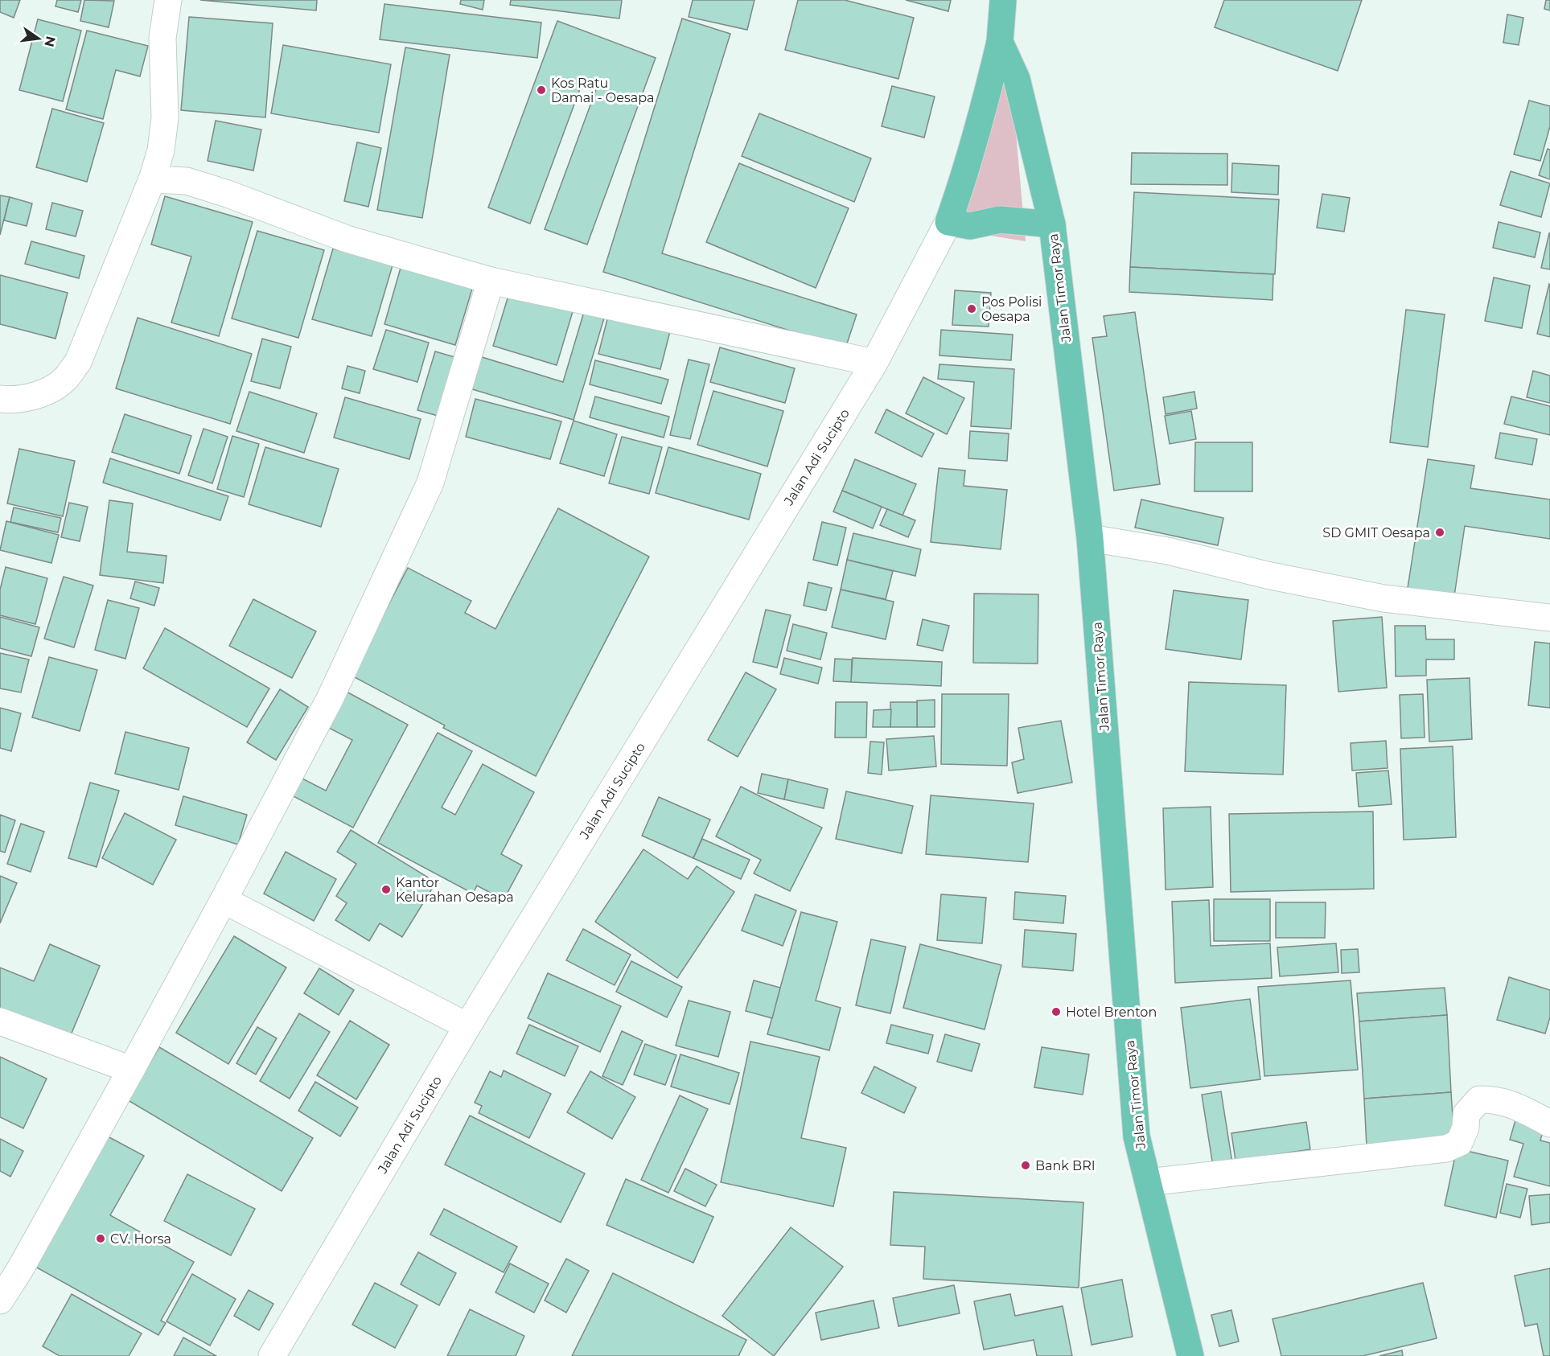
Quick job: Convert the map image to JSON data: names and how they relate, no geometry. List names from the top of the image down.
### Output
{
  "streets": {
    "highway": ["Jalan Timor Raya"],
    "street": ["Jalan Adi Sucipto"]
  },
  "places": [
    "Kos Ratu Damai - Oesapa",
    "Pos Polisi Oesapa",
    "SD GMIT Oesapa",
    "Kantor Kelurahan Oesapa",
    "Hotel Brenton",
    "Bank BRI",
    "CV. Horsa"
  ],
  "north": "right"
}
